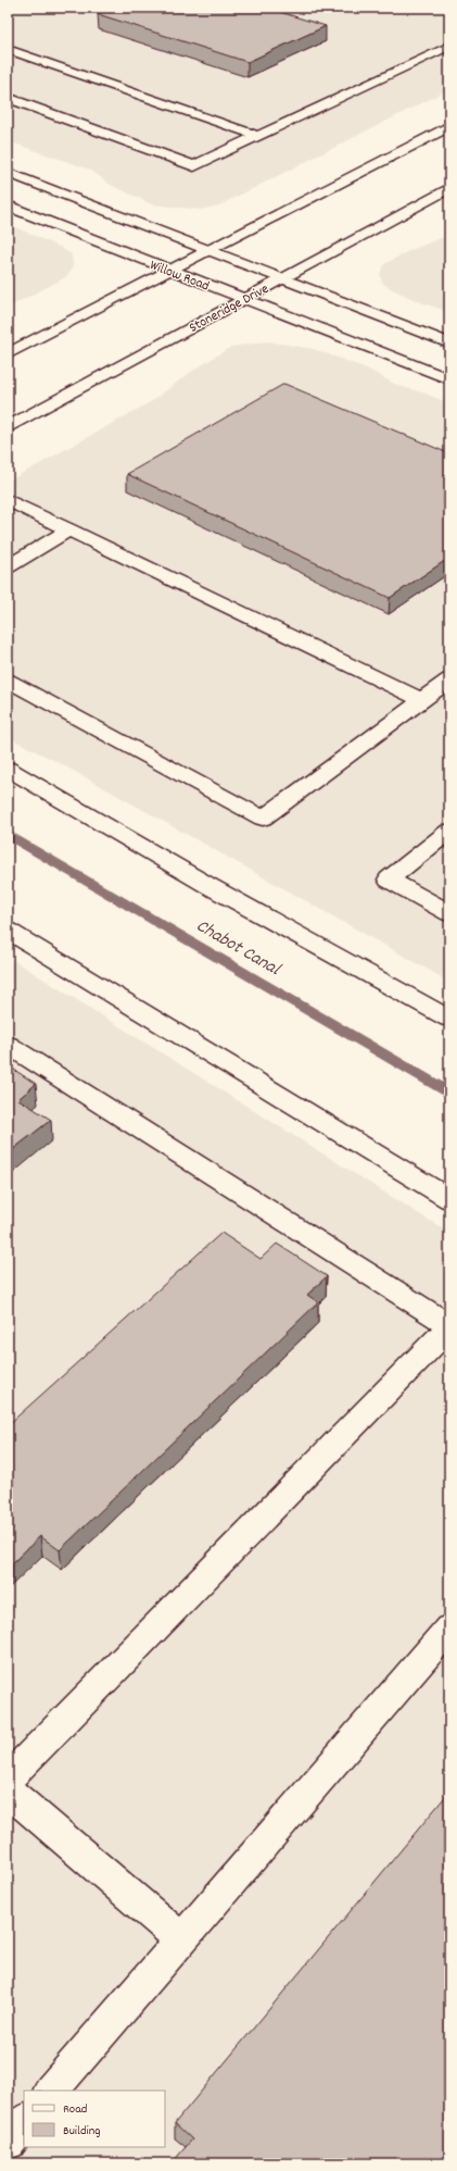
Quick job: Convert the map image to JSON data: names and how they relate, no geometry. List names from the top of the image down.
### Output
{
  "streets": {
    "main road": ["Willow Road", "Stoneridge Drive"]
  },
  "crossings": [
    ["Willow Road", "Stoneridge Drive"]
  ],
  "water": ["Chabot Canal"],
  "legend": ["Road", "Building"]
}
